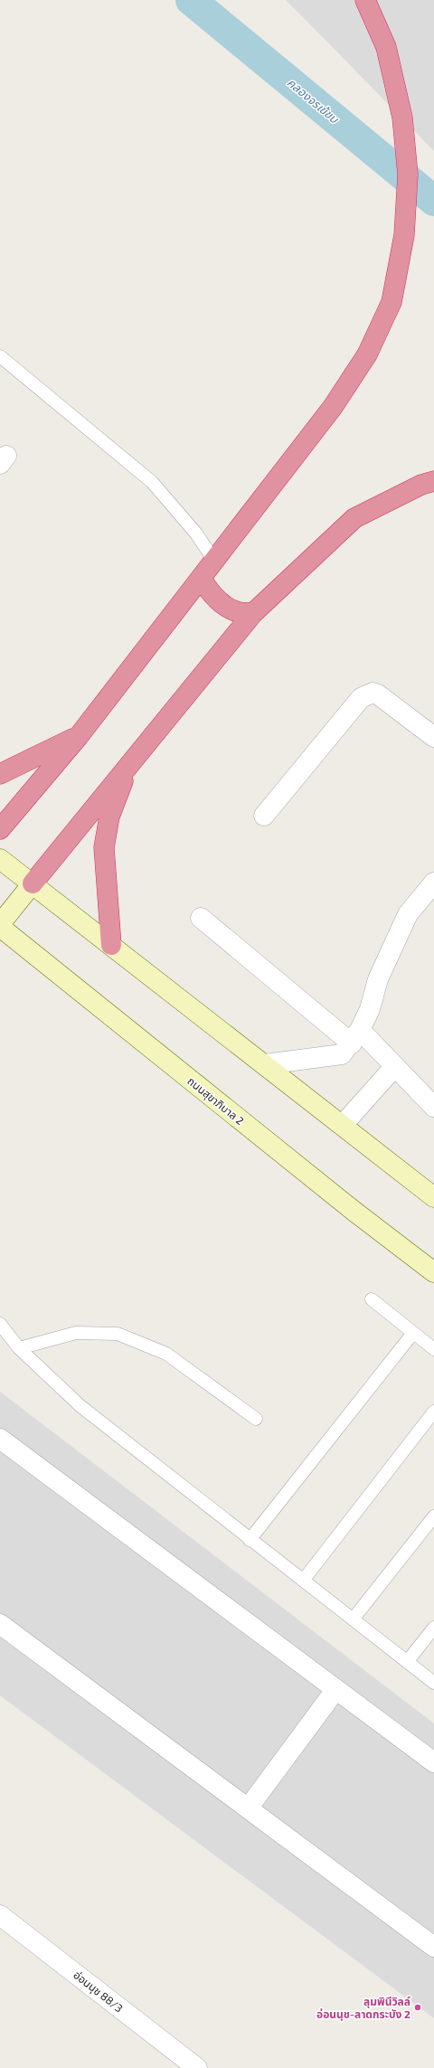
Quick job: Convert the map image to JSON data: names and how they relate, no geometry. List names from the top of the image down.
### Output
{
  "streets": {
    "street": ["ถนนสุขาภิบาล 2", "อ่อนนุช 88/3"]
  },
  "water": ["คลองจรเข้ขบ"],
  "places": ["ลุมพินีวิลล์ อ่อนนุช-ลาดกระบัง 2"]
}
